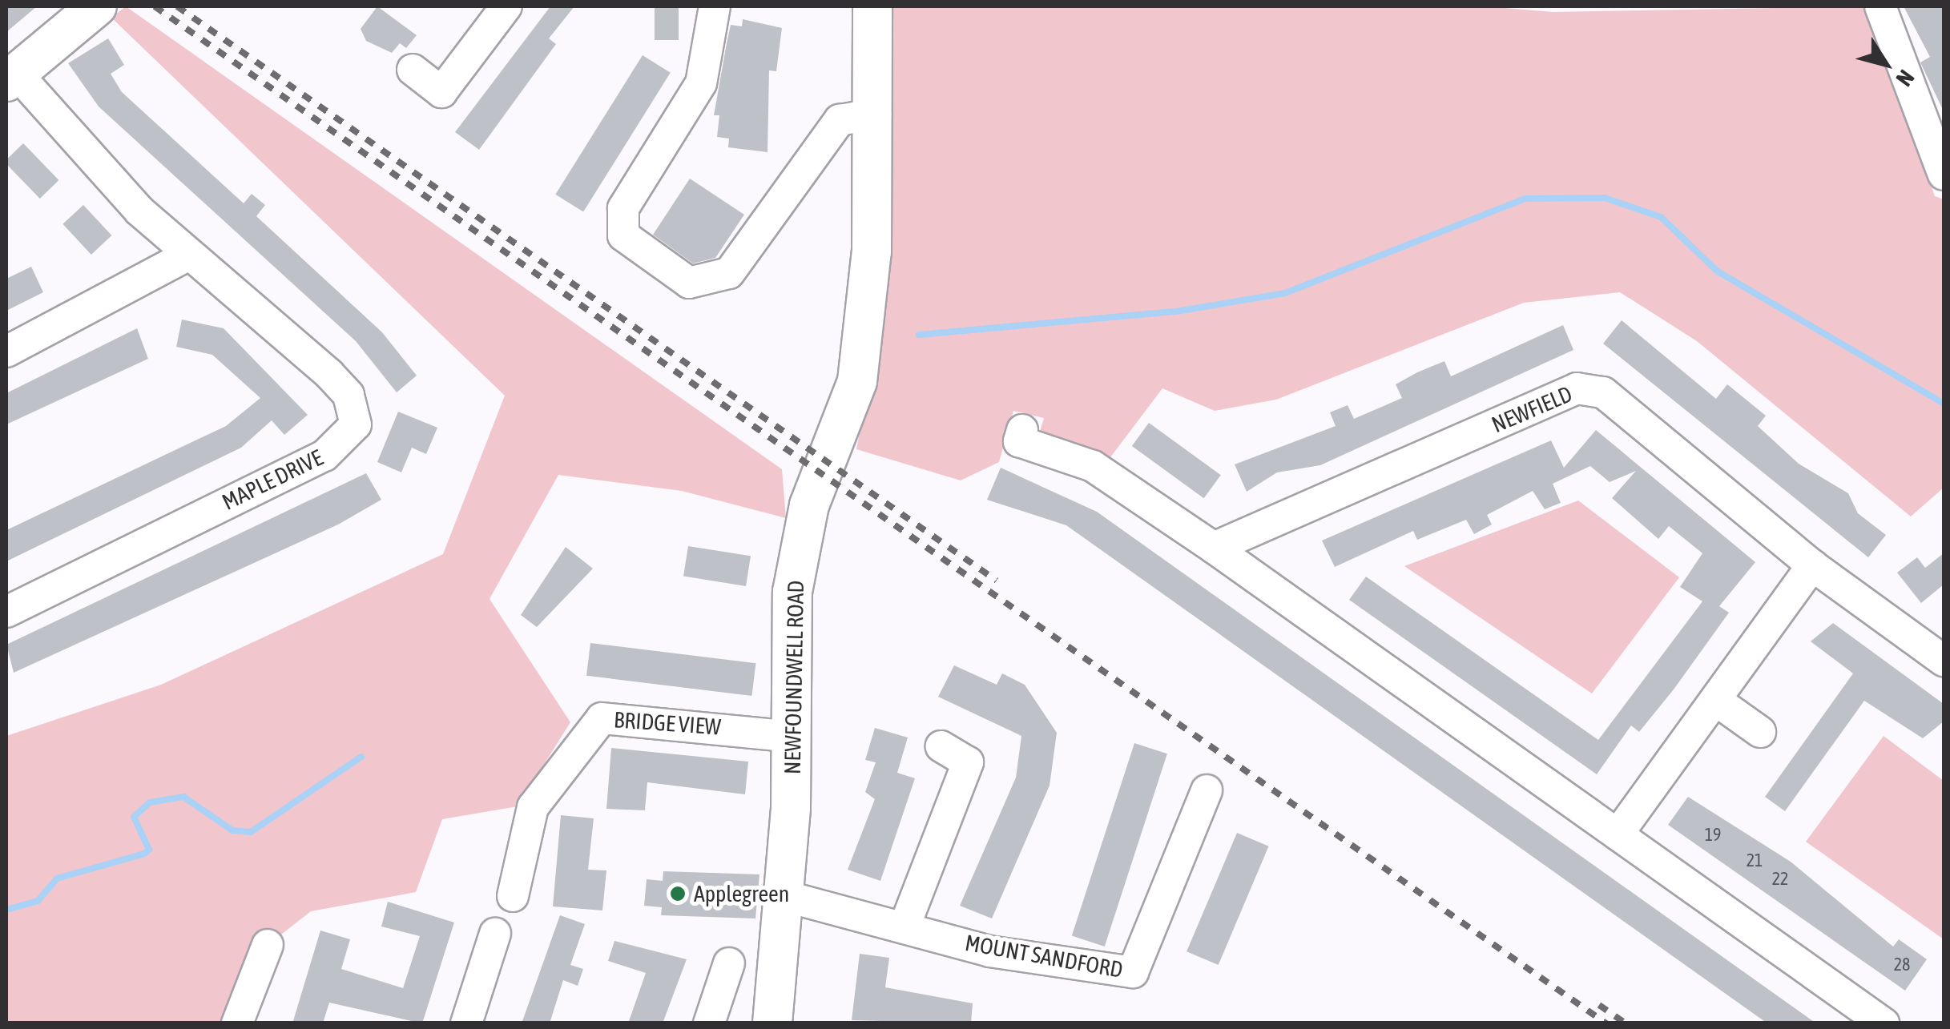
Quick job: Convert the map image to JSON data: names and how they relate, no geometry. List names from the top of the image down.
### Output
{
  "streets": {
    "main road": ["NEWFOUNDWELL ROAD"],
    "street": [
      "NEWFIELD",
      "MAPLE DRIVE",
      "BRIDGE VIEW",
      "MOUNT SANDFORD"
    ]
  },
  "crossings": [
    ["NEWFOUNDWELL ROAD", "BRIDGE VIEW"],
    ["NEWFOUNDWELL ROAD", "MOUNT SANDFORD"]
  ],
  "places": ["Applegreen"],
  "house_numbers": [
    "19",
    "21",
    "22",
    "28"
  ],
  "north": "bottom right"
}
